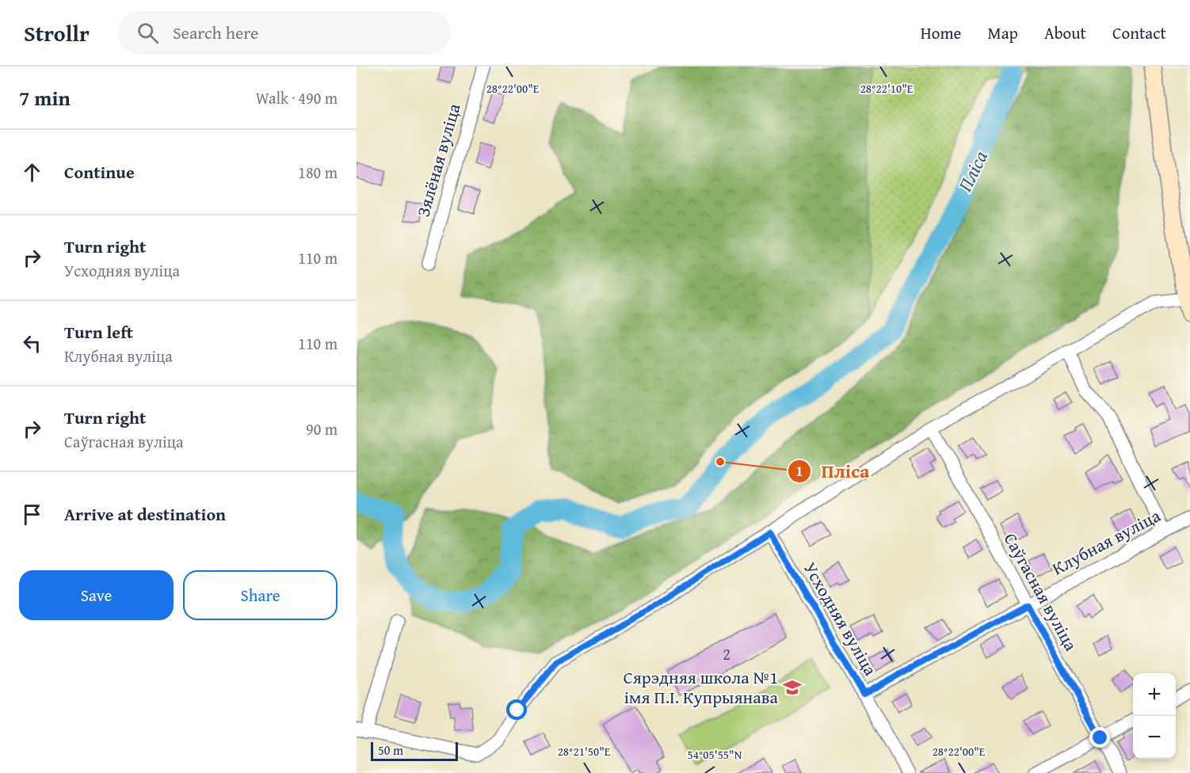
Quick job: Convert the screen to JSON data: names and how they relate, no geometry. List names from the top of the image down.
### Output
{
  "streets": {
    "street": [
      "Зялёная вуліца",
      "Клубная вуліца",
      "Саўгасная вуліца",
      "Усходняя вуліца"
    ]
  },
  "crossings": [
    ["Клубная вуліца", "Саўгасная вуліца"],
    ["Клубная вуліца", "Усходняя вуліца"]
  ],
  "water": ["Пліса"],
  "places": {
    "other": ["Пліса"],
    "school or university": ["Сярэдняя школа №1 імя П.І. Купрыянава"]
  },
  "house_numbers": ["2"],
  "scale_bar": "50 m",
  "page": {
    "header": "Strollr",
    "search": "Search here",
    "nav": [
      "Home",
      "Map",
      "About",
      "Contact"
    ],
    "heading": ["7 min", "Walk · 490 m"],
    "list": [
      ["Continue", "180 m"],
      ["Turn right", "Усходняя вуліца", "110 m"],
      ["Turn left", "Клубная вуліца", "110 m"],
      ["Turn right", "Саўгасная вуліца", "90 m"],
      "Arrive at destination"
    ],
    "buttons": ["Save", "Share"],
    "map_buttons": ["+", "−"],
    "scale": "50 m"
  },
  "coordinates": [
    "28°22'00\"E",
    "28°22'10\"E",
    "28°21'50\"E",
    "54°05'55\"N"
  ]
}
